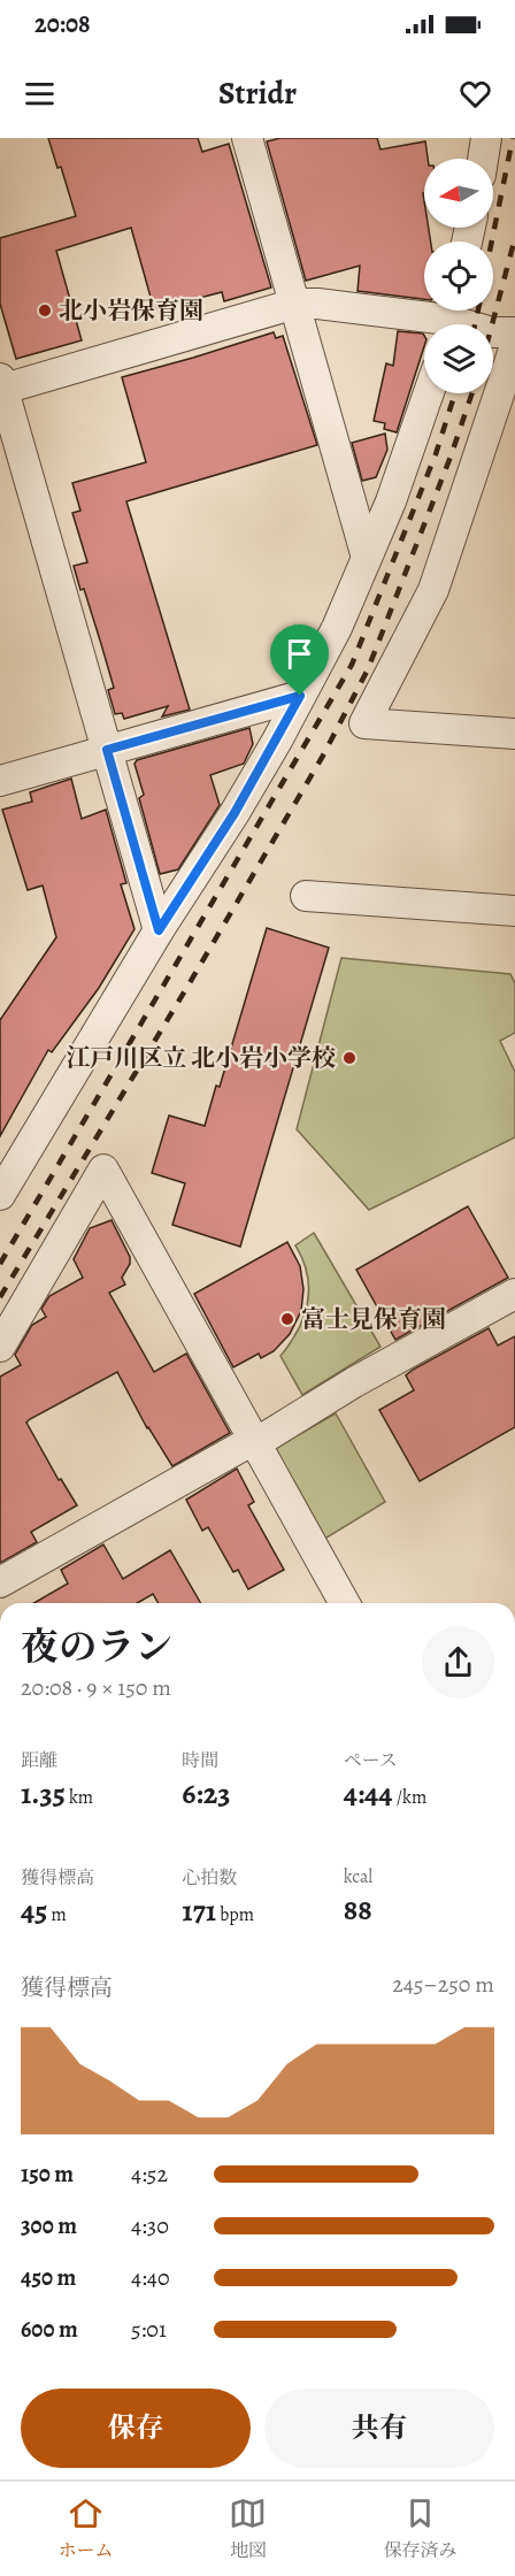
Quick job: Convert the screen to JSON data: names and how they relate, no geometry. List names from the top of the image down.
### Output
{
  "places": ["北小岩保育園", "江戸川区立 北小岩小学校", "富士見保育園"],
  "north": "left",
  "page": {
    "status": "20:08",
    "header": "Stridr",
    "heading": ["夜のラン", "20:08 · 9 × 150 m"],
    "stats": [
      ["距離", "1.35 km"],
      ["時間", "6:23"],
      ["ペース", "4:44 /km"],
      ["獲得標高", "45 m"],
      ["心拍数", "171 bpm"],
      ["kcal", "88"]
    ],
    "chart": ["獲得標高", "245–250 m"],
    "list": [
      {
        "name": "150 m",
        "note": "4:52"
      },
      {
        "name": "300 m",
        "note": "4:30"
      },
      {
        "name": "450 m",
        "note": "4:40"
      },
      {
        "name": "600 m",
        "note": "5:01"
      }
    ],
    "buttons": ["保存", "共有"],
    "tabs": ["ホーム", "地図", "保存済み"]
  }
}
